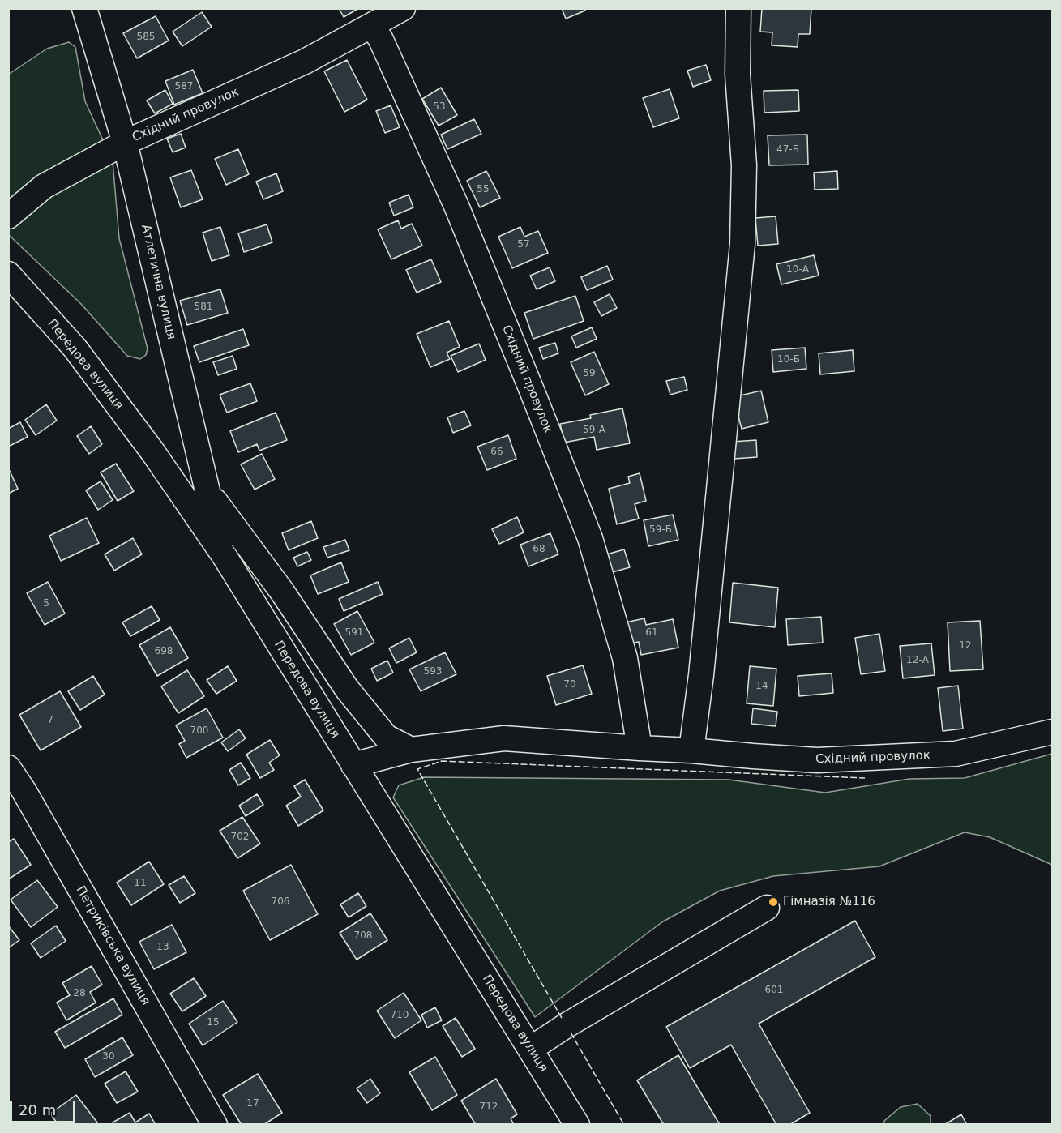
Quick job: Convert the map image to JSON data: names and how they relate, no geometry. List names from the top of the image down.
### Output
{
  "streets": {
    "street": [
      "Східний провулок",
      "Атлетична вулиця",
      "Передова вулиця",
      "Петриківська вулиця"
    ]
  },
  "crossings": [
    ["Східний провулок", "Атлетична вулиця"],
    ["Східний провулок", "Передова вулиця"],
    ["Атлетична вулиця", "Передова вулиця"]
  ],
  "places": ["Гімназія №116"],
  "house_numbers": [
    "585",
    "587",
    "53",
    "47-Б",
    "55",
    "57",
    "10-А",
    "581",
    "10-Б",
    "59",
    "59-А",
    "66",
    "59-Б",
    "68",
    "5",
    "591",
    "61",
    "12",
    "698",
    "12-А",
    "593",
    "70",
    "14",
    "7",
    "700",
    "702",
    "11",
    "706",
    "708",
    "13",
    "601",
    "28",
    "710",
    "15",
    "30",
    "17",
    "712"
  ],
  "scale_bar": "20 m"
}
